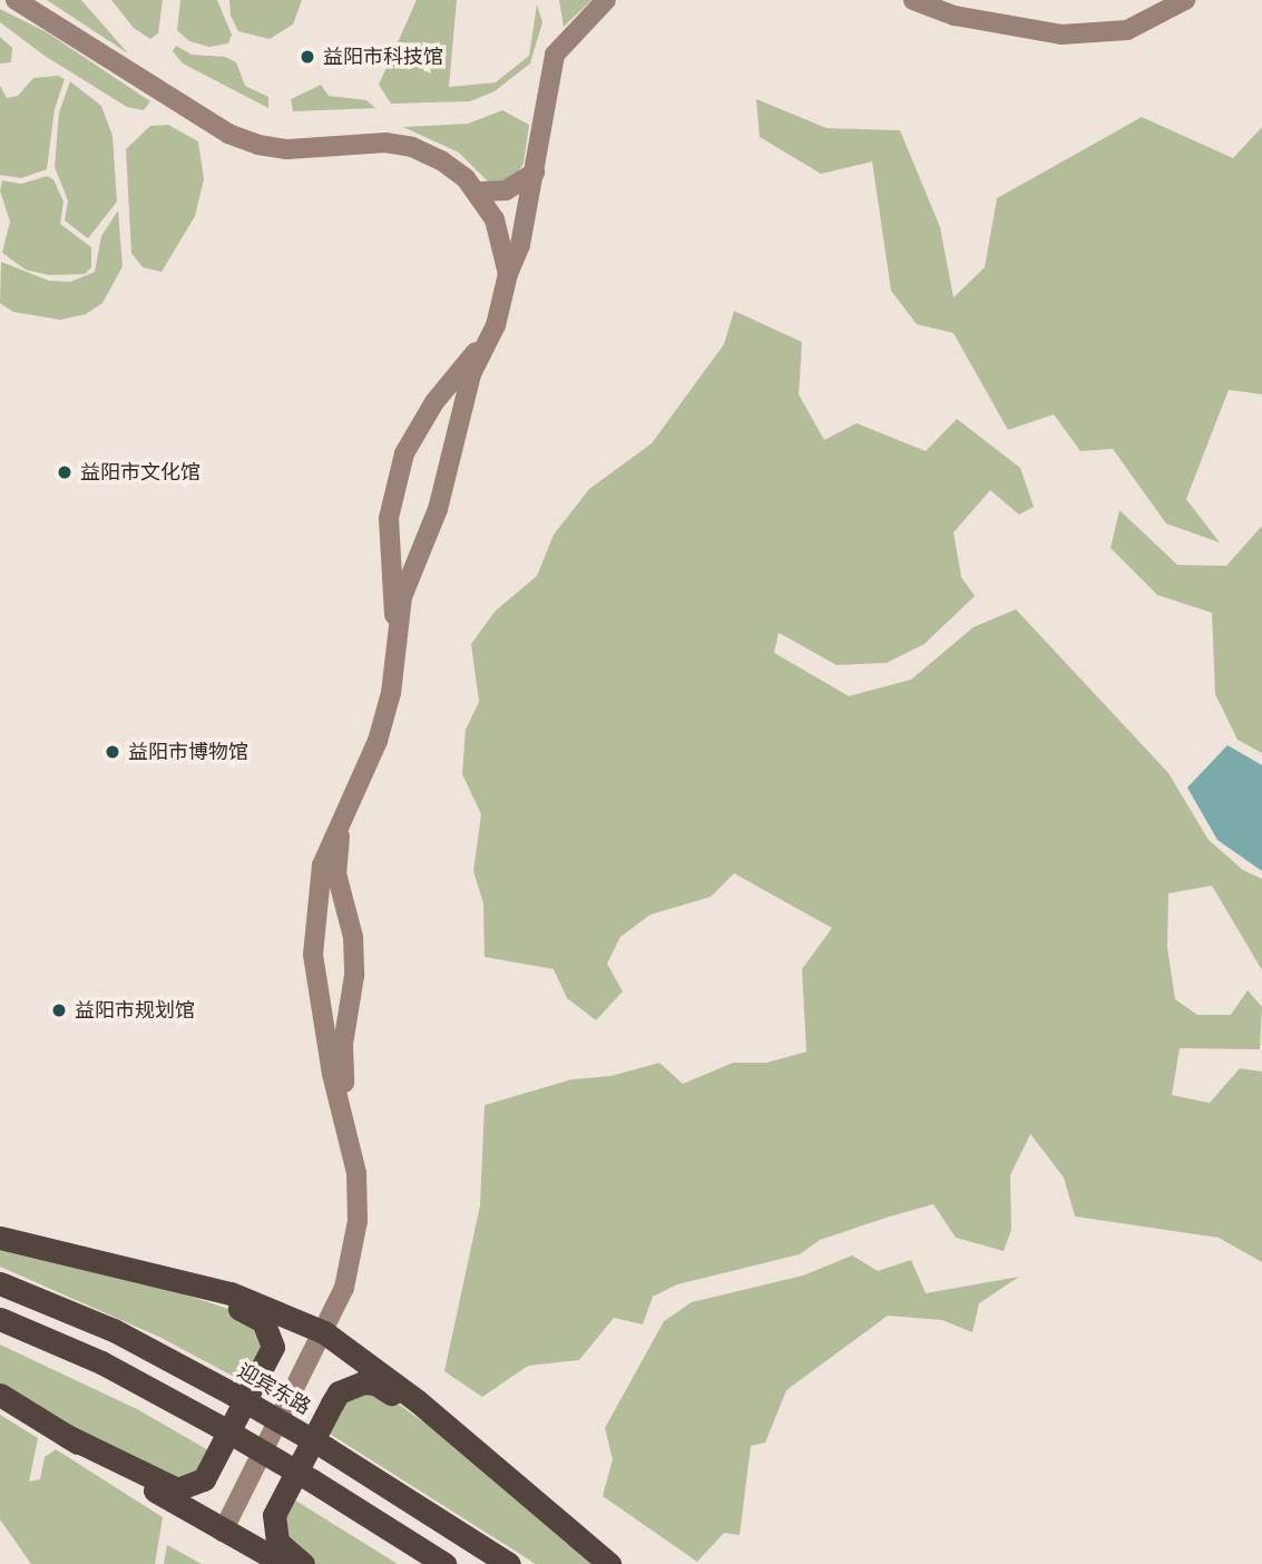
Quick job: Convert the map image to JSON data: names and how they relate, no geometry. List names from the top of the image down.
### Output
{
  "streets": {
    "highway": ["迎宾东路"]
  },
  "places": [
    "益阳市科技馆",
    "益阳市文化馆",
    "益阳市博物馆",
    "益阳市规划馆"
  ]
}
